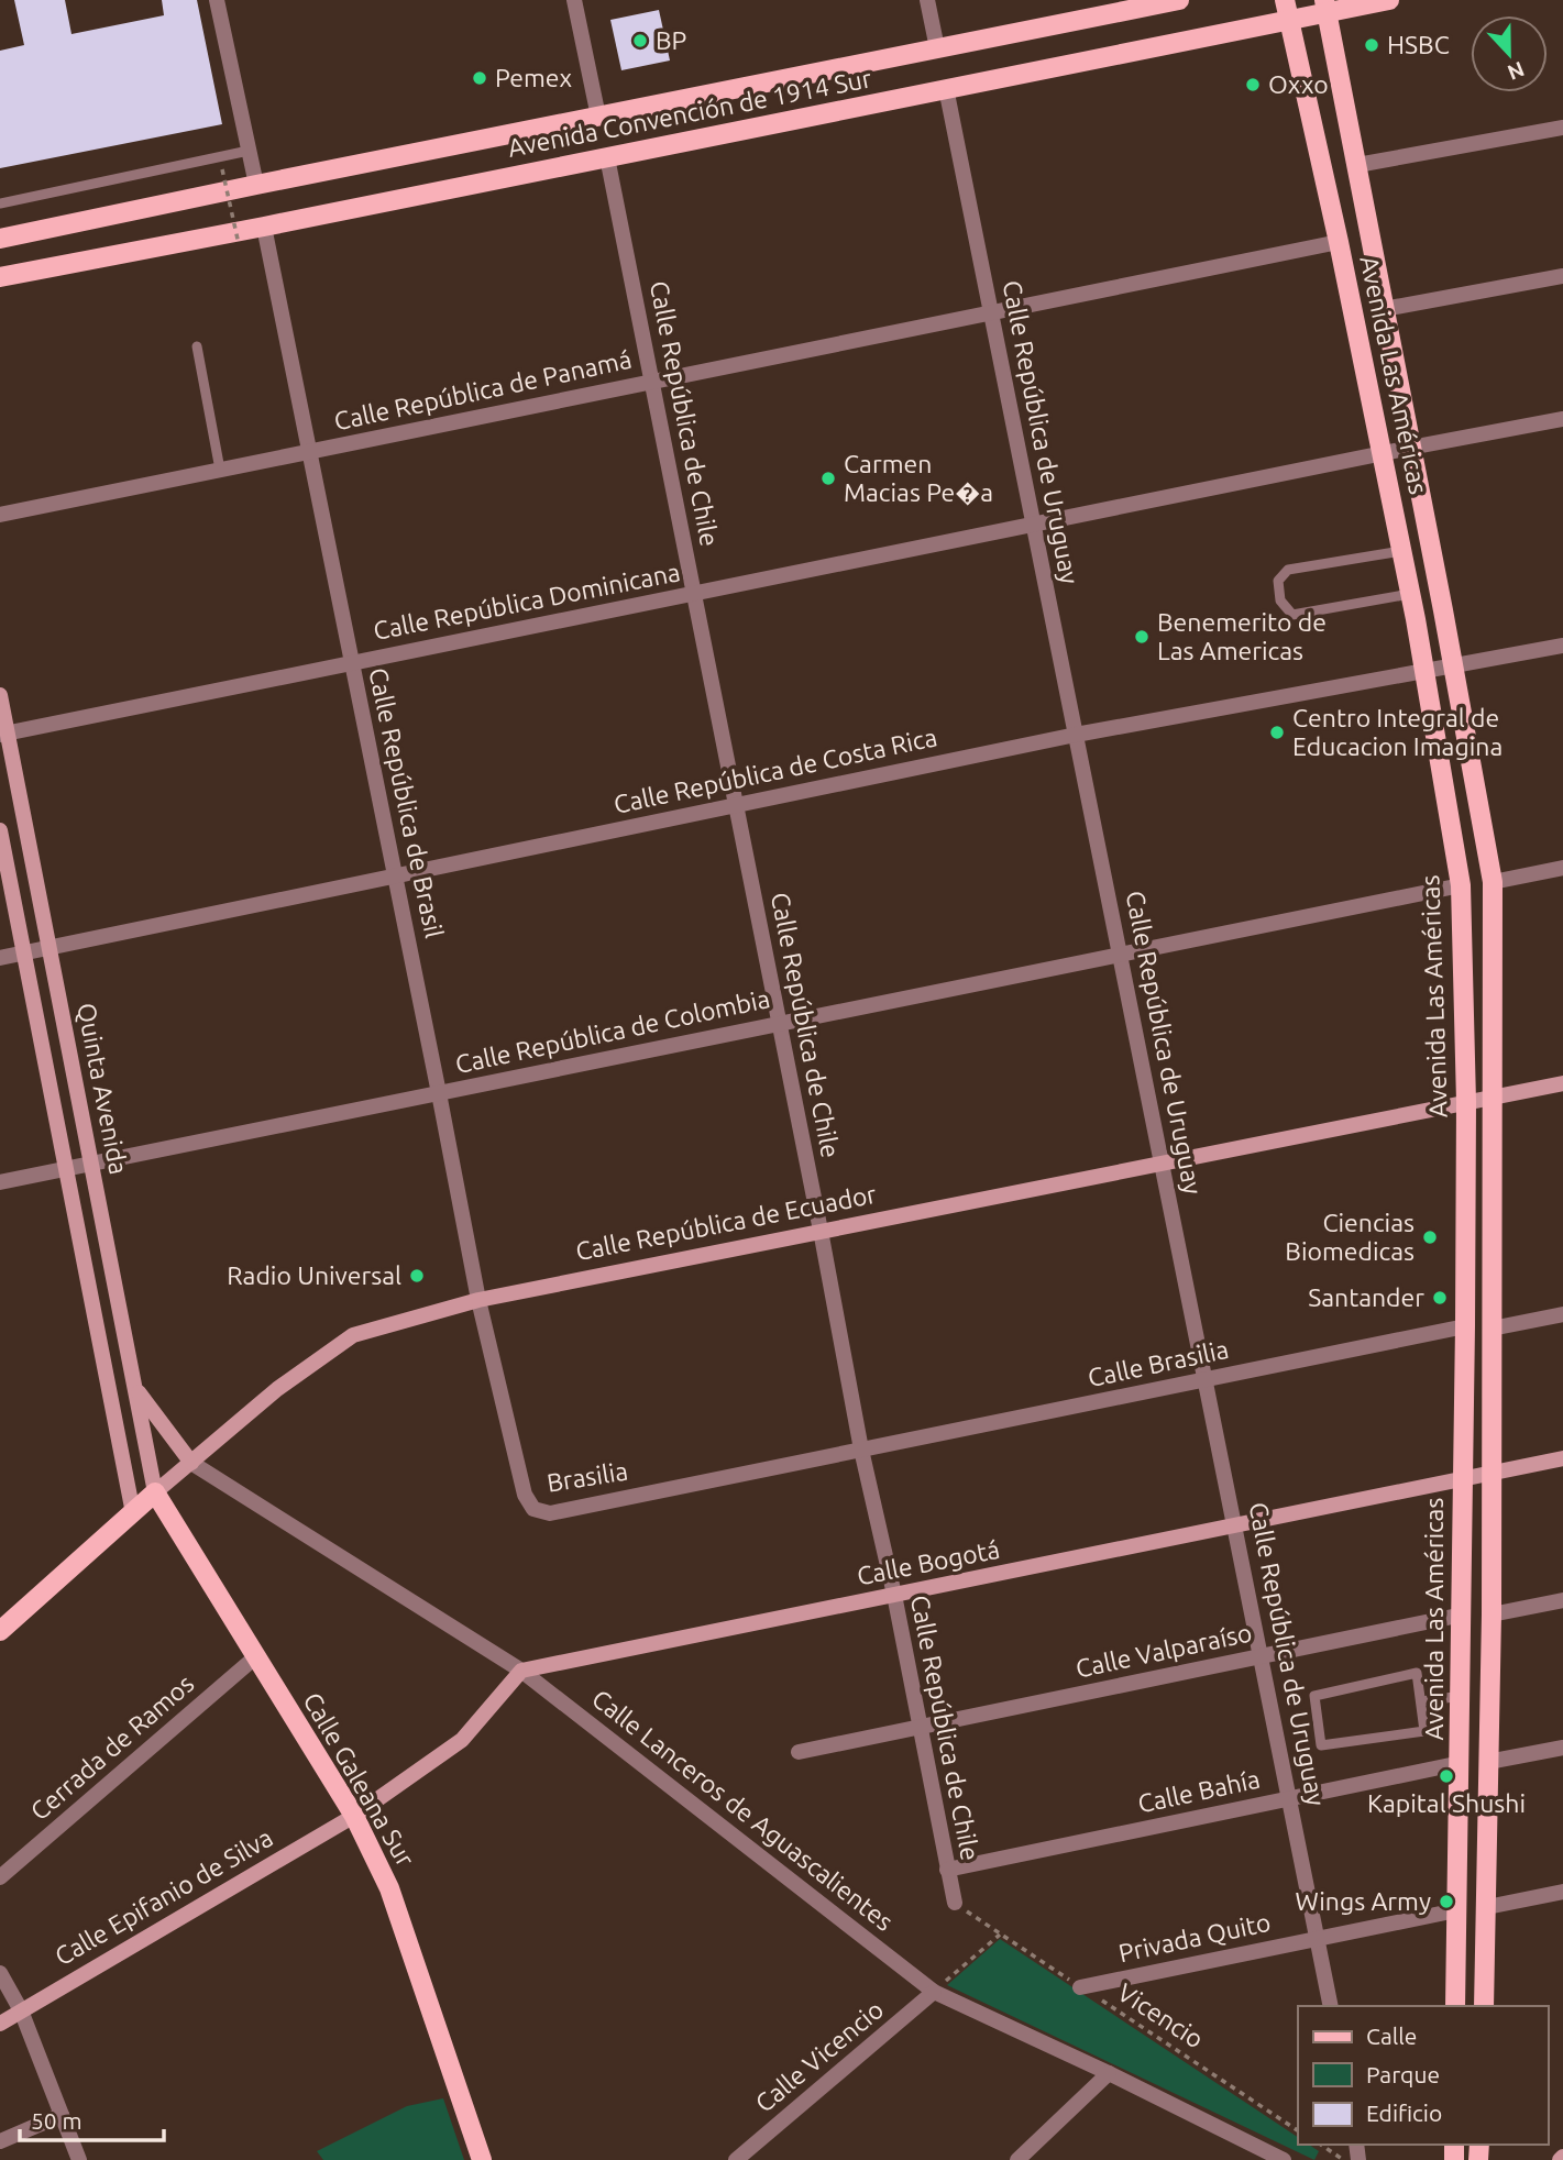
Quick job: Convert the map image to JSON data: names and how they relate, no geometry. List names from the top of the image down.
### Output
{
  "streets": {
    "main road": [
      "Avenida Convención de 1914 Sur",
      "Avenida Las Américas",
      "Calle República de Ecuador",
      "Calle Galeana Sur"
    ],
    "street": [
      "Calle República de Panamá",
      "Calle República de Chile",
      "Calle República de Uruguay",
      "Calle República Dominicana",
      "Calle República de Costa Rica",
      "Calle República de Brasil",
      "Calle República de Colombia",
      "Quinta Avenida",
      "Calle Brasilia",
      "Brasilia",
      "Calle Bogotá",
      "Calle Valparaíso",
      "Cerrada de Ramos",
      "Calle Bahía",
      "Calle Lanceros de Aguascalientes",
      "Calle Epifanio de Silva",
      "Privada Quito",
      "Calle Vicencio"
    ],
    "path": ["Vicencio"]
  },
  "crossings": [
    ["Avenida Convención de 1914 Sur", "Avenida Las Américas"],
    ["Avenida Convención de 1914 Sur", "Calle República de Chile"],
    ["Avenida Convención de 1914 Sur", "Calle República de Uruguay"],
    ["Avenida Convención de 1914 Sur", "Calle República de Brasil"],
    ["Avenida Las Américas", "Calle República de Panamá"],
    ["Avenida Las Américas", "Calle República Dominicana"],
    ["Avenida Las Américas", "Calle República de Costa Rica"],
    ["Avenida Las Américas", "Calle República de Colombia"],
    ["Avenida Las Américas", "Calle República de Ecuador"],
    ["Avenida Las Américas", "Calle Brasilia"],
    ["Avenida Las Américas", "Calle Bogotá"],
    ["Avenida Las Américas", "Calle Valparaíso"],
    ["Avenida Las Américas", "Calle Bahía"],
    ["Avenida Las Américas", "Privada Quito"],
    ["Calle República de Panamá", "Calle República de Chile"],
    ["Calle República de Panamá", "Calle República de Uruguay"],
    ["Calle República de Panamá", "Calle República de Brasil"],
    ["Calle República de Chile", "Calle República Dominicana"],
    ["Calle República de Chile", "Calle República de Costa Rica"],
    ["Calle República de Chile", "Calle República de Colombia"],
    ["Calle República de Chile", "Calle República de Ecuador"],
    ["Calle República de Chile", "Calle Brasilia"],
    ["Calle República de Chile", "Brasilia"],
    ["Calle República de Chile", "Calle Bogotá"],
    ["Calle República de Chile", "Calle Valparaíso"],
    ["Calle República de Chile", "Calle Bahía"],
    ["Calle República de Chile", "Vicencio"],
    ["Calle República de Uruguay", "Calle República Dominicana"],
    ["Calle República de Uruguay", "Calle República de Costa Rica"],
    ["Calle República de Uruguay", "Calle República de Colombia"],
    ["Calle República de Uruguay", "Calle República de Ecuador"],
    ["Calle República de Uruguay", "Calle Brasilia"],
    ["Calle República de Uruguay", "Calle Bogotá"],
    ["Calle República de Uruguay", "Calle Valparaíso"],
    ["Calle República de Uruguay", "Calle Bahía"],
    ["Calle República de Uruguay", "Privada Quito"],
    ["Calle República Dominicana", "Calle República de Brasil"],
    ["Calle República Dominicana", "Quinta Avenida"],
    ["Calle República de Costa Rica", "Calle República de Brasil"],
    ["Calle República de Costa Rica", "Quinta Avenida"],
    ["Calle República de Brasil", "Calle República de Colombia"],
    ["Calle República de Brasil", "Calle República de Ecuador"],
    ["Calle República de Brasil", "Brasilia"],
    ["Calle República de Colombia", "Quinta Avenida"],
    ["Quinta Avenida", "Calle República de Ecuador"],
    ["Quinta Avenida", "Calle Galeana Sur"],
    ["Calle República de Ecuador", "Brasilia"],
    ["Calle República de Ecuador", "Calle Galeana Sur"],
    ["Calle República de Ecuador", "Calle Lanceros de Aguascalientes"],
    ["Calle Brasilia", "Brasilia"],
    ["Calle Bogotá", "Calle Lanceros de Aguascalientes"],
    ["Cerrada de Ramos", "Calle Galeana Sur"],
    ["Calle Galeana Sur", "Calle Epifanio de Silva"],
    ["Calle Lanceros de Aguascalientes", "Calle Vicencio"],
    ["Privada Quito", "Vicencio"]
  ],
  "places": [
    "BP",
    "HSBC",
    "Pemex",
    "Oxxo",
    "Carmen Macias Pe�a",
    "Benemerito de Las Americas",
    "Centro Integral de Educacion Imagina",
    "Ciencias Biomedicas",
    "Radio Universal",
    "Santander",
    "Kapital Shushi",
    "Wings Army"
  ],
  "legend": ["Calle", "Parque", "Edificio"],
  "scale_bar": "50 m",
  "north": "bottom"
}
